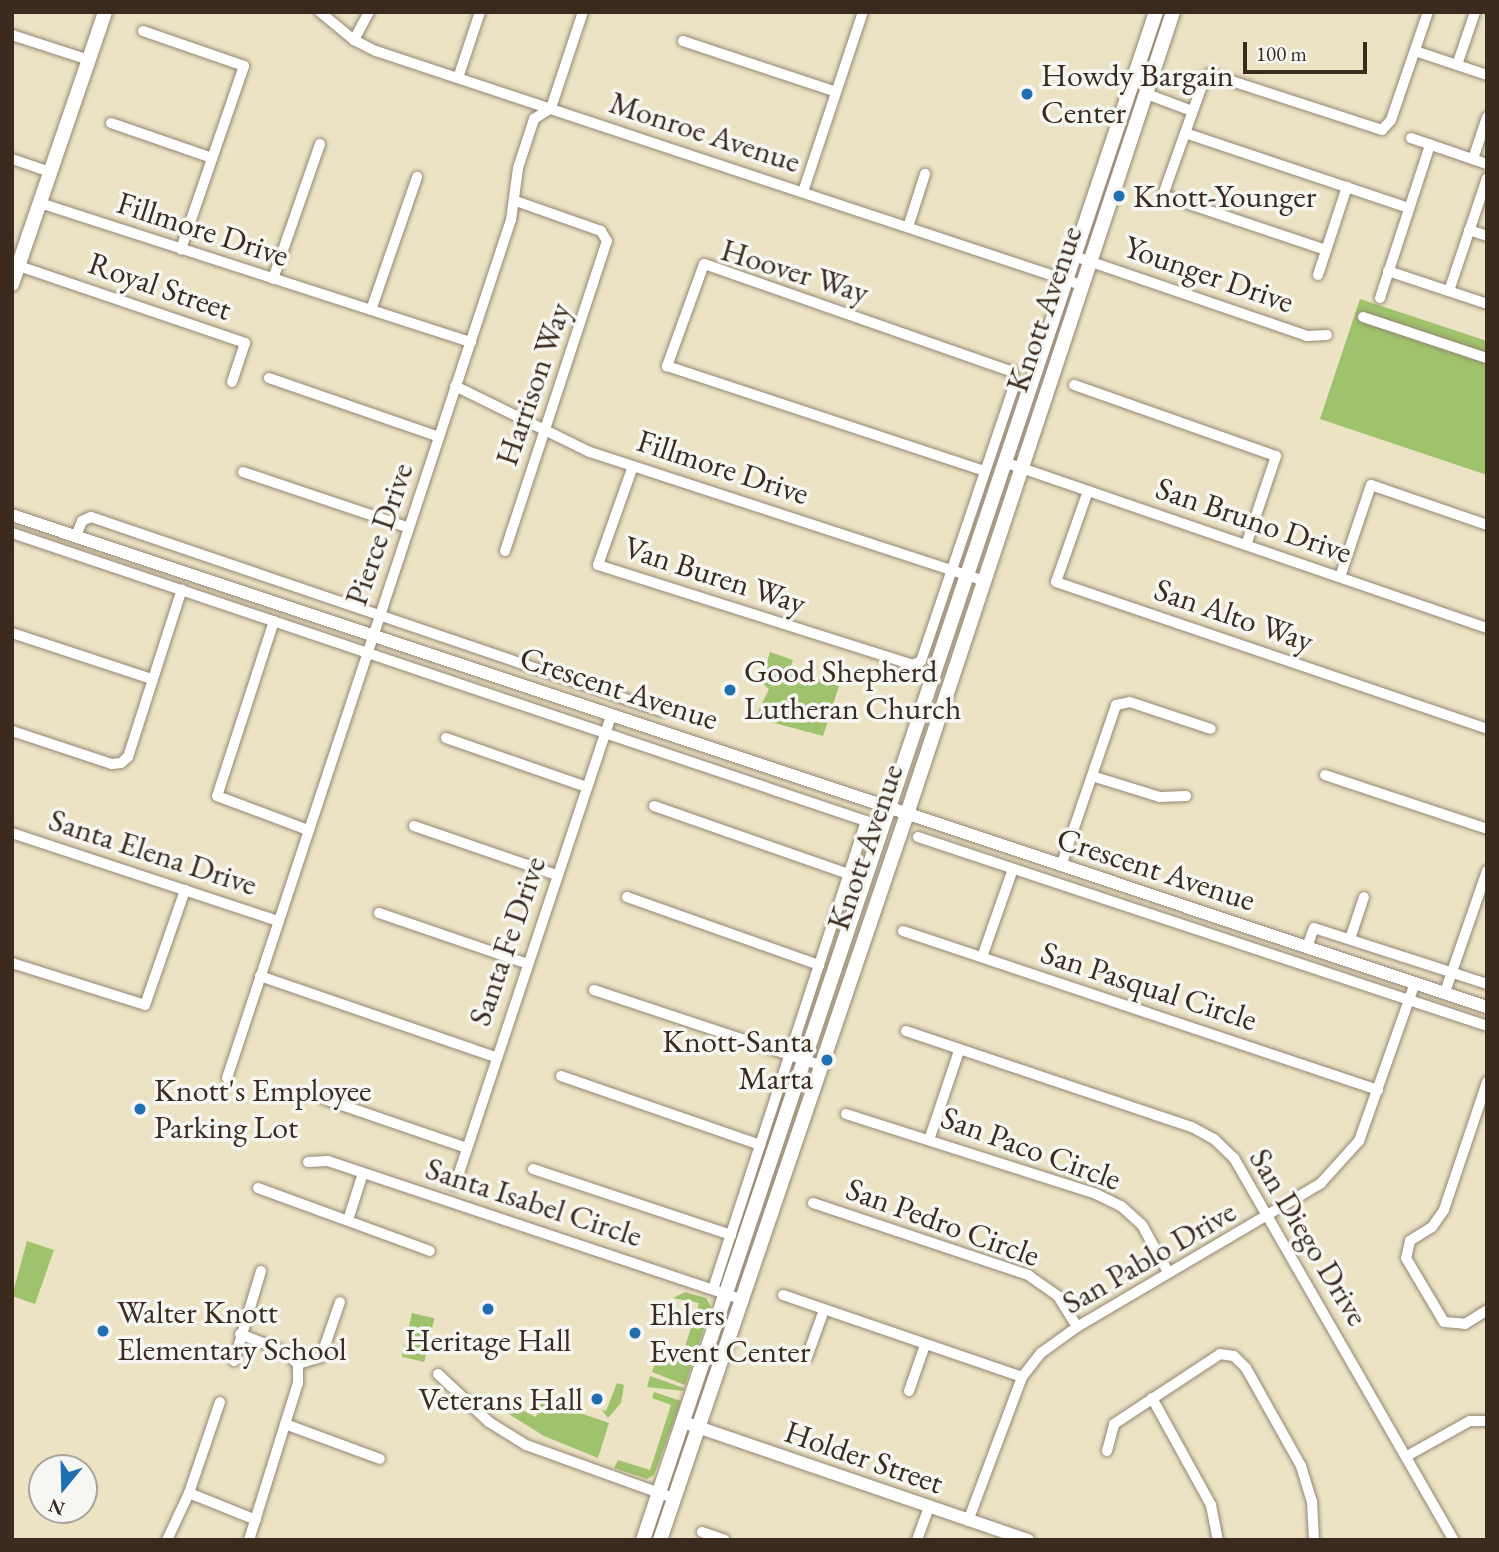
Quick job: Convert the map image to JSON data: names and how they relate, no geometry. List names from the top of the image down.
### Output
{
  "streets": {
    "main road": ["Knott Avenue"],
    "street": [
      "Monroe Avenue",
      "Fillmore Drive",
      "Hoover Way",
      "Younger Drive",
      "Royal Street",
      "Harrison Way",
      "San Bruno Drive",
      "Pierce Drive",
      "Van Buren Way",
      "San Alto Way",
      "Crescent Avenue",
      "Santa Elena Drive",
      "Santa Fe Drive",
      "San Pasqual Circle",
      "San Paco Circle",
      "Santa Isabel Circle",
      "San Pedro Circle",
      "San Diego Drive",
      "San Pablo Drive",
      "Holder Street"
    ]
  },
  "crossings": [
    ["Monroe Avenue", "Knott Avenue"],
    ["Monroe Avenue", "Pierce Drive"],
    ["Fillmore Drive", "Knott Avenue"],
    ["Fillmore Drive", "Harrison Way"],
    ["Fillmore Drive", "Pierce Drive"],
    ["Fillmore Drive", "Van Buren Way"],
    ["Younger Drive", "Knott Avenue"],
    ["Knott Avenue", "San Bruno Drive"],
    ["Knott Avenue", "Van Buren Way"],
    ["Knott Avenue", "Crescent Avenue"],
    ["Knott Avenue", "Santa Isabel Circle"],
    ["Knott Avenue", "Holder Street"],
    ["Harrison Way", "Pierce Drive"],
    ["San Bruno Drive", "San Alto Way"],
    ["Pierce Drive", "Crescent Avenue"],
    ["Pierce Drive", "Santa Elena Drive"],
    ["Crescent Avenue", "Santa Fe Drive"],
    ["Crescent Avenue", "San Pablo Drive"],
    ["San Pasqual Circle", "San Pablo Drive"],
    ["San Paco Circle", "San Pablo Drive"],
    ["San Pedro Circle", "San Pablo Drive"],
    ["San Diego Drive", "San Pablo Drive"],
    ["San Pablo Drive", "Holder Street"]
  ],
  "places": [
    "Howdy Bargain Center",
    "Knott-Younger",
    "Good Shepherd Lutheran Church",
    "Knott-Santa Marta",
    "Knott's Employee Parking Lot",
    "Heritage Hall",
    "Walter Knott Elementary School",
    "Ehlers Event Center",
    "Veterans Hall"
  ],
  "scale_bar": "100 m",
  "north": "bottom"
}
